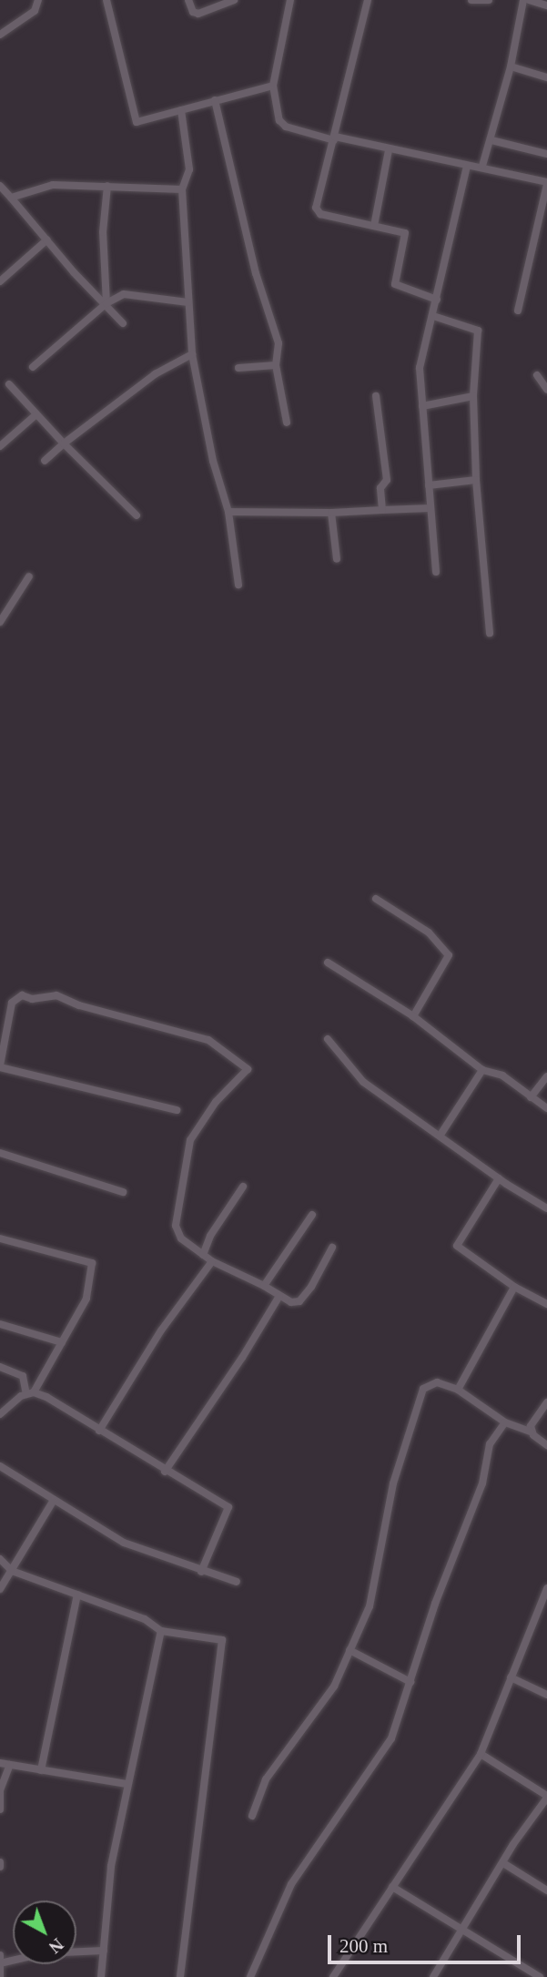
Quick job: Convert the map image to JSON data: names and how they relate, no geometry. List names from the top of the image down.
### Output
{
  "scale_bar": "200 m",
  "north": "bottom right"
}
